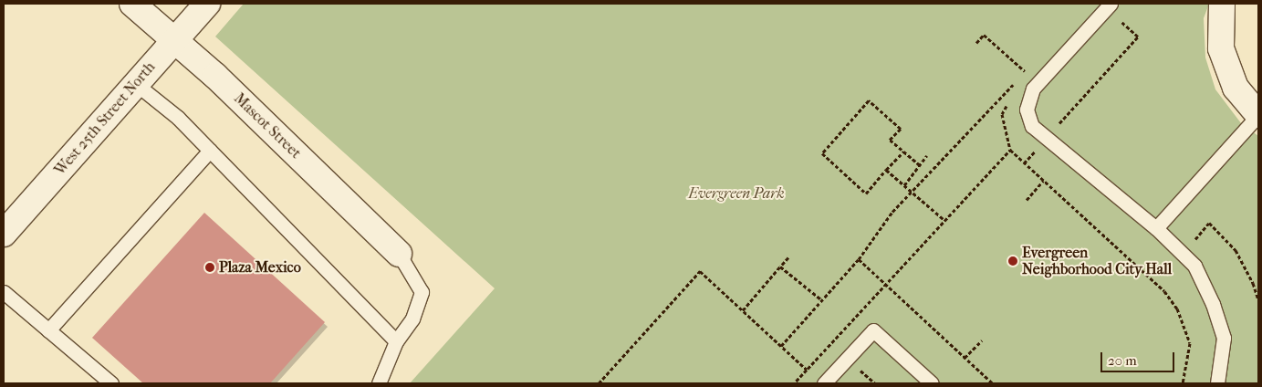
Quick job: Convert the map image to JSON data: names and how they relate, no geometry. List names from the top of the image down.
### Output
{
  "streets": {
    "street": ["West 25th Street North", "Mascot Street"]
  },
  "crossings": [
    ["West 25th Street North", "Mascot Street"]
  ],
  "parks": ["Evergreen Park"],
  "places": ["Evergreen Neighborhood City Hall", "Plaza Mexico"],
  "scale_bar": "20 m"
}
